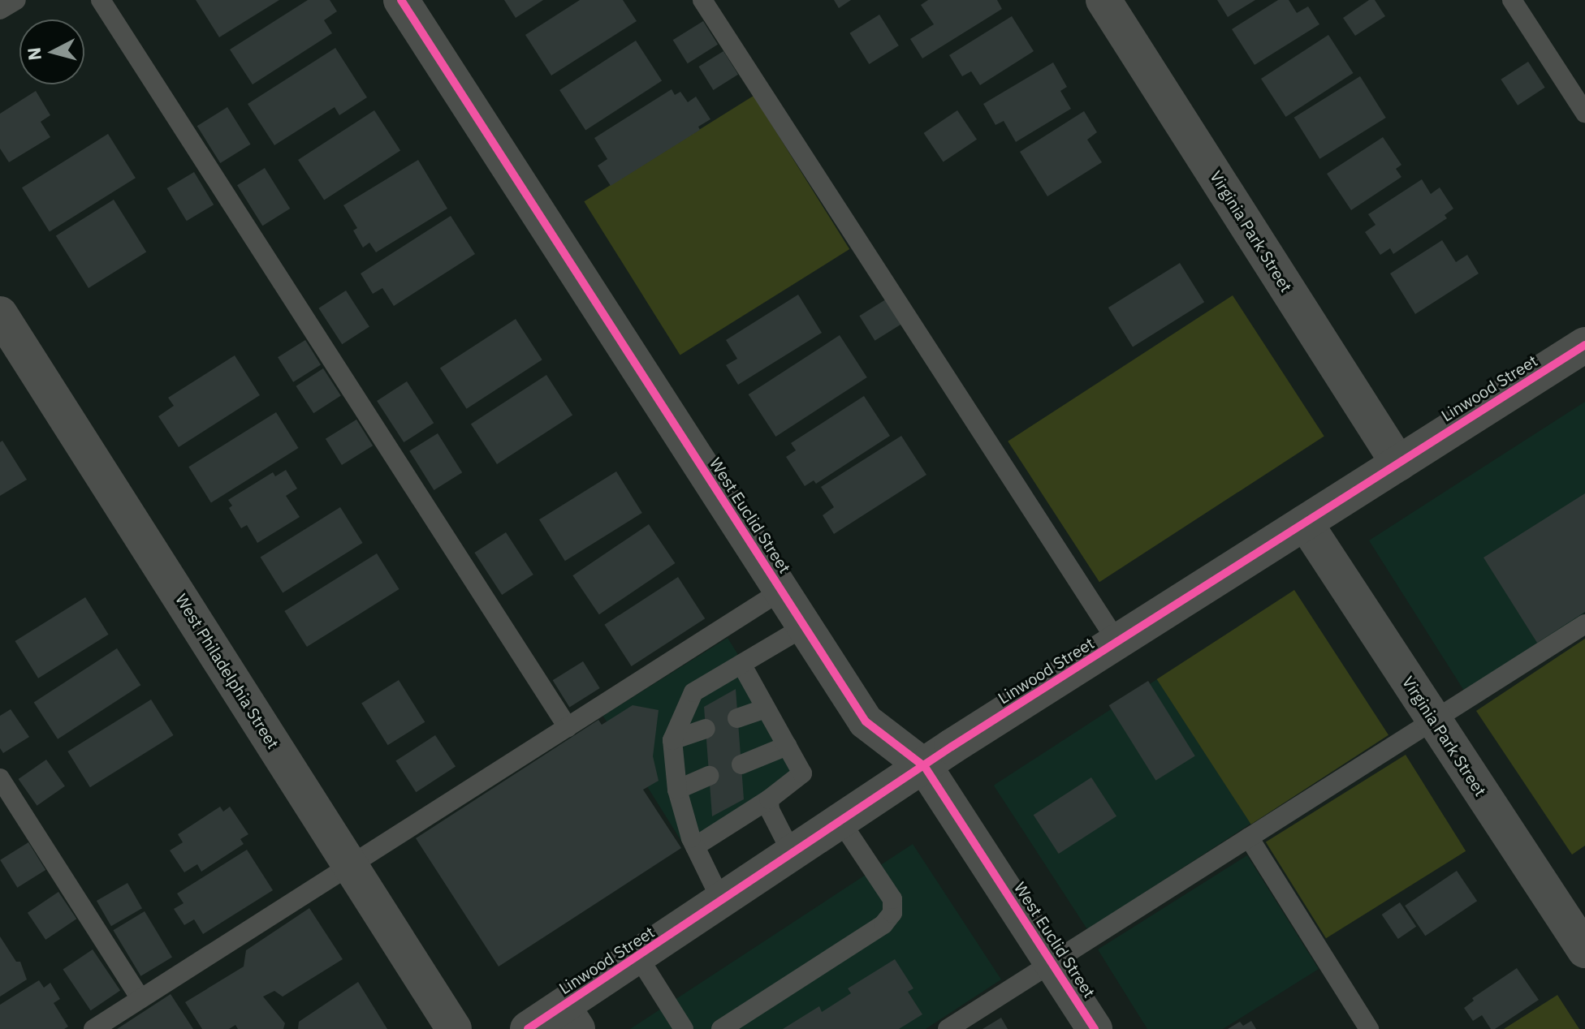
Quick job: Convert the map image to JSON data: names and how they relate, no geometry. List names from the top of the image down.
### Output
{
  "streets": {
    "street": [
      "Virginia Park Street",
      "Linwood Street",
      "West Euclid Street",
      "West Philadelphia Street"
    ]
  },
  "crossings": [
    ["Virginia Park Street", "Linwood Street"],
    ["Linwood Street", "West Euclid Street"]
  ],
  "north": "left"
}
